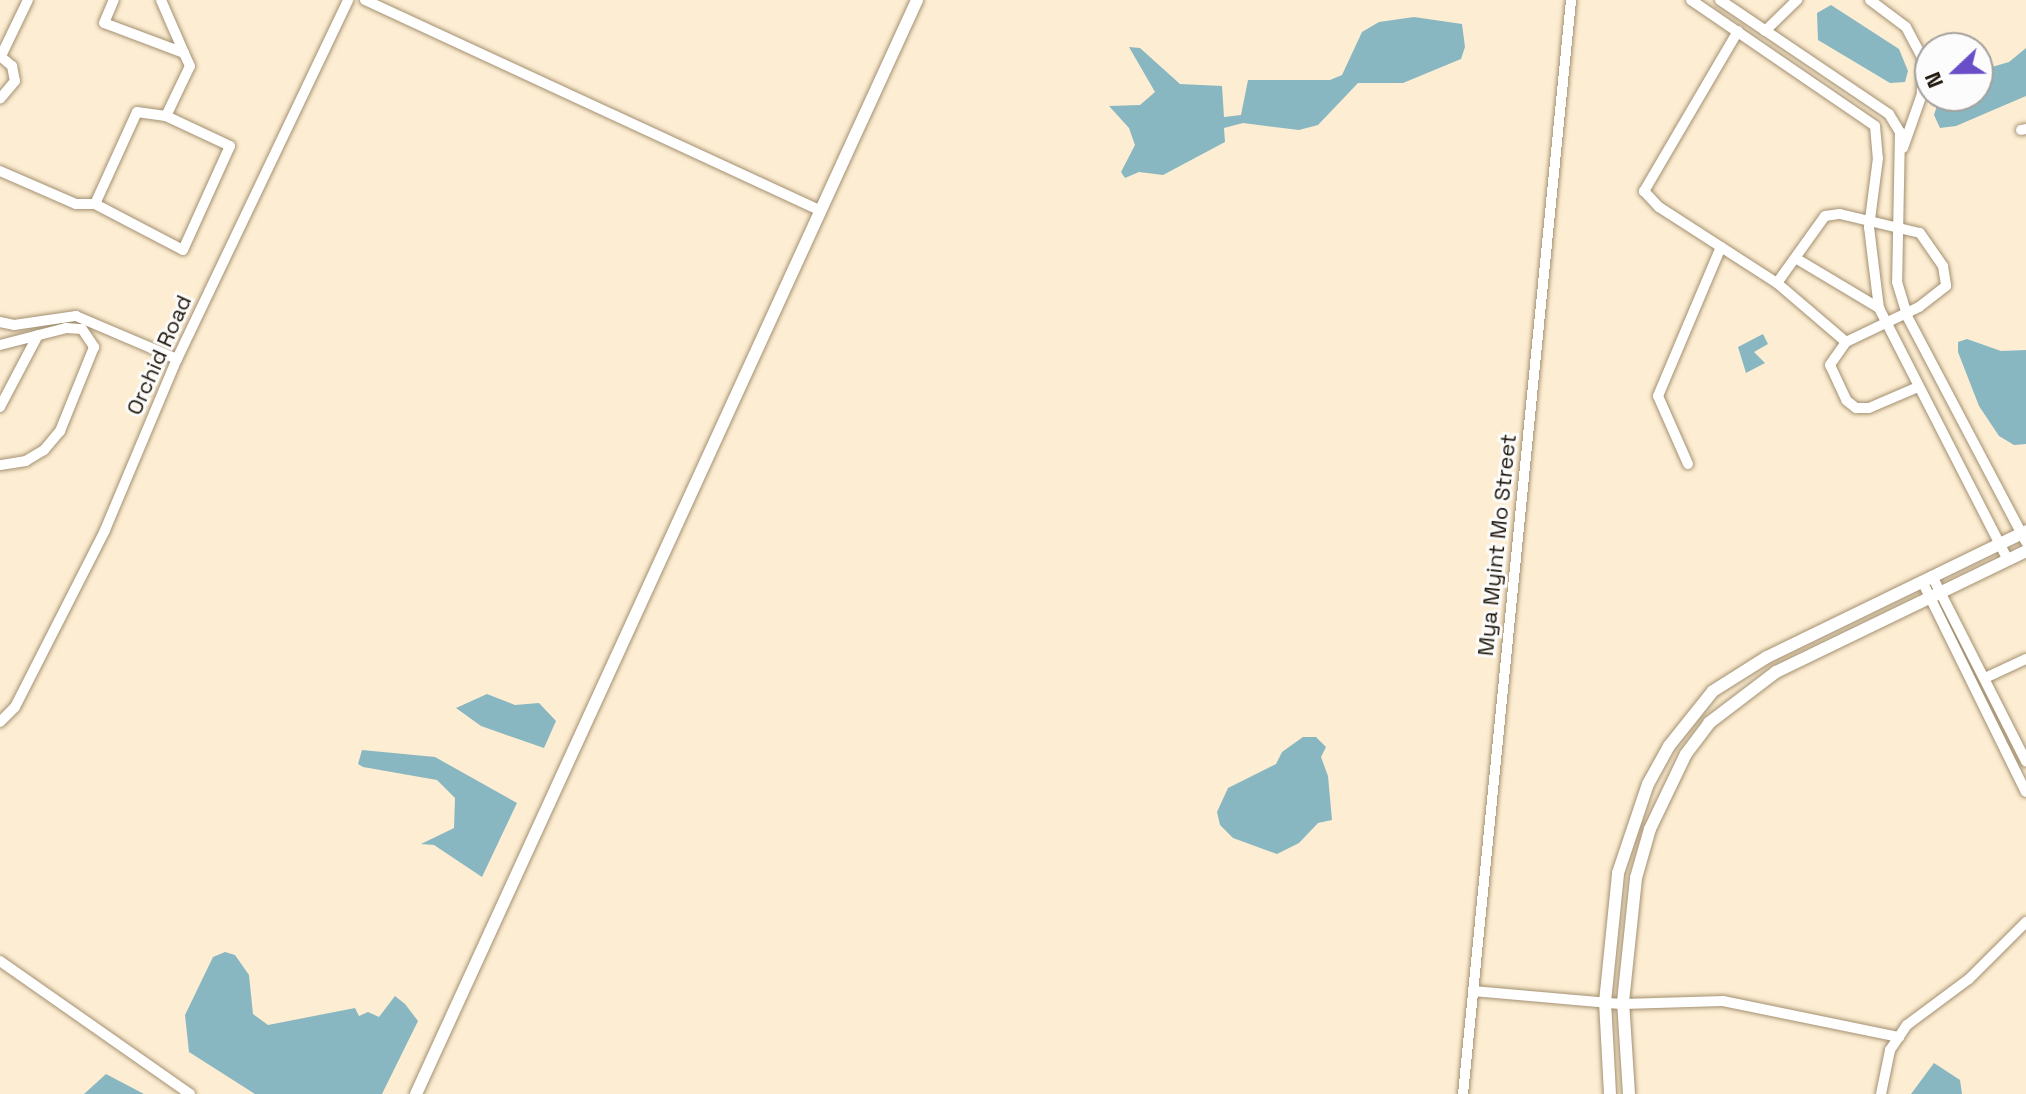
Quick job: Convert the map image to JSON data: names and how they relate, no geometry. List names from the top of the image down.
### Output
{
  "streets": {
    "street": ["Orchid Road", "Mya Myint Mo Street"]
  },
  "north": "left"
}
